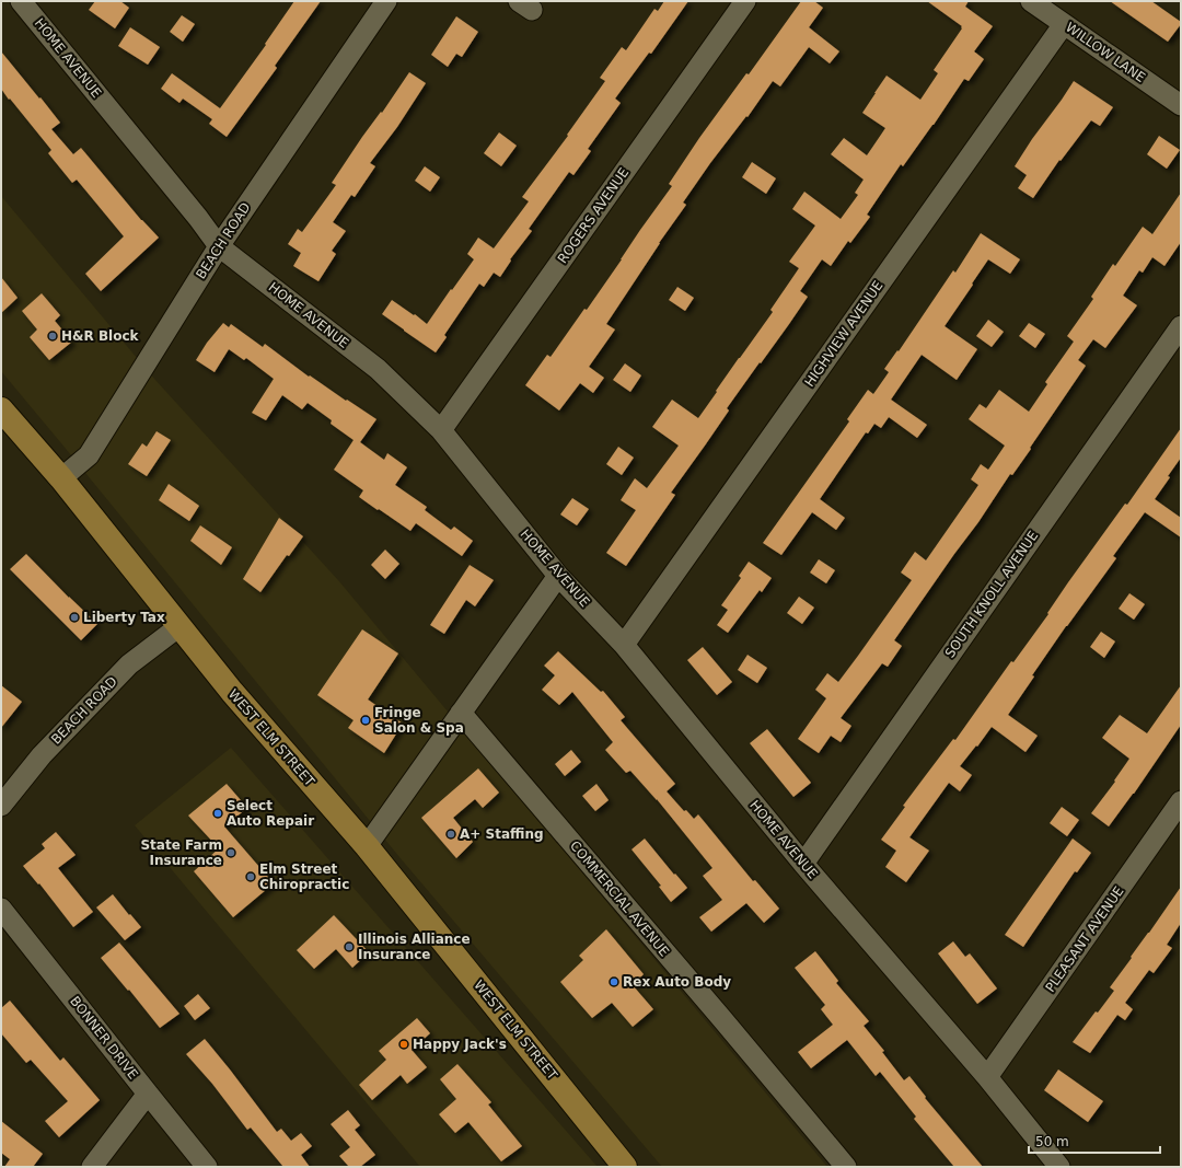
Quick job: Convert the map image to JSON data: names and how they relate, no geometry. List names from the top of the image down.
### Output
{
  "streets": {
    "main road": ["WEST ELM STREET"],
    "street": [
      "WILLOW LANE",
      "HOME AVENUE",
      "ROGERS AVENUE",
      "BEACH ROAD",
      "HIGHVIEW AVENUE",
      "SOUTH KNOLL AVENUE",
      "COMMERCIAL AVENUE",
      "PLEASANT AVENUE",
      "BONNER DRIVE"
    ]
  },
  "crossings": [
    ["WILLOW LANE", "HIGHVIEW AVENUE"],
    ["HOME AVENUE", "ROGERS AVENUE"],
    ["HOME AVENUE", "BEACH ROAD"],
    ["HOME AVENUE", "HIGHVIEW AVENUE"],
    ["HOME AVENUE", "SOUTH KNOLL AVENUE"],
    ["HOME AVENUE", "PLEASANT AVENUE"],
    ["BEACH ROAD", "WEST ELM STREET"]
  ],
  "places": [
    "H&R Block",
    "Liberty Tax",
    "Fringe Salon & Spa",
    "Select Auto Repair",
    "A+ Staffing",
    "State Farm Insurance",
    "Elm Street Chiropractic",
    "Illinois Alliance Insurance",
    "Rex Auto Body",
    "Happy Jack's"
  ],
  "scale_bar": "50 m"
}
